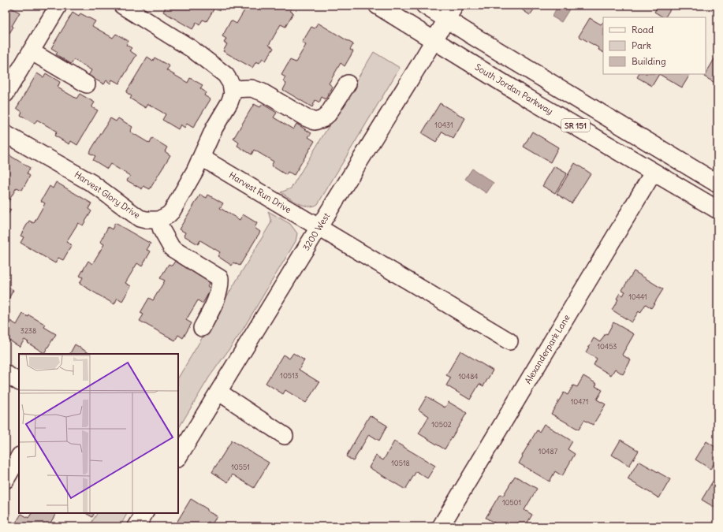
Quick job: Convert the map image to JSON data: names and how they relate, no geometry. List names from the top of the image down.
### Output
{
  "streets": {
    "main road": ["South Jordan Parkway", "SR 151"],
    "street": [
      "Harvest Run Drive",
      "Harvest Glory Drive",
      "3200 West",
      "Alexanderpark Lane"
    ]
  },
  "crossings": [
    ["South Jordan Parkway", "3200 West"],
    ["South Jordan Parkway", "Alexanderpark Lane"],
    ["SR 151", "3200 West"],
    ["Harvest Run Drive", "3200 West"]
  ],
  "house_numbers": [
    "10431",
    "10441",
    "3238",
    "10453",
    "10513",
    "10484",
    "10471",
    "10502",
    "10487",
    "10518",
    "10551",
    "10501"
  ],
  "legend": ["Road", "Park", "Building"]
}
